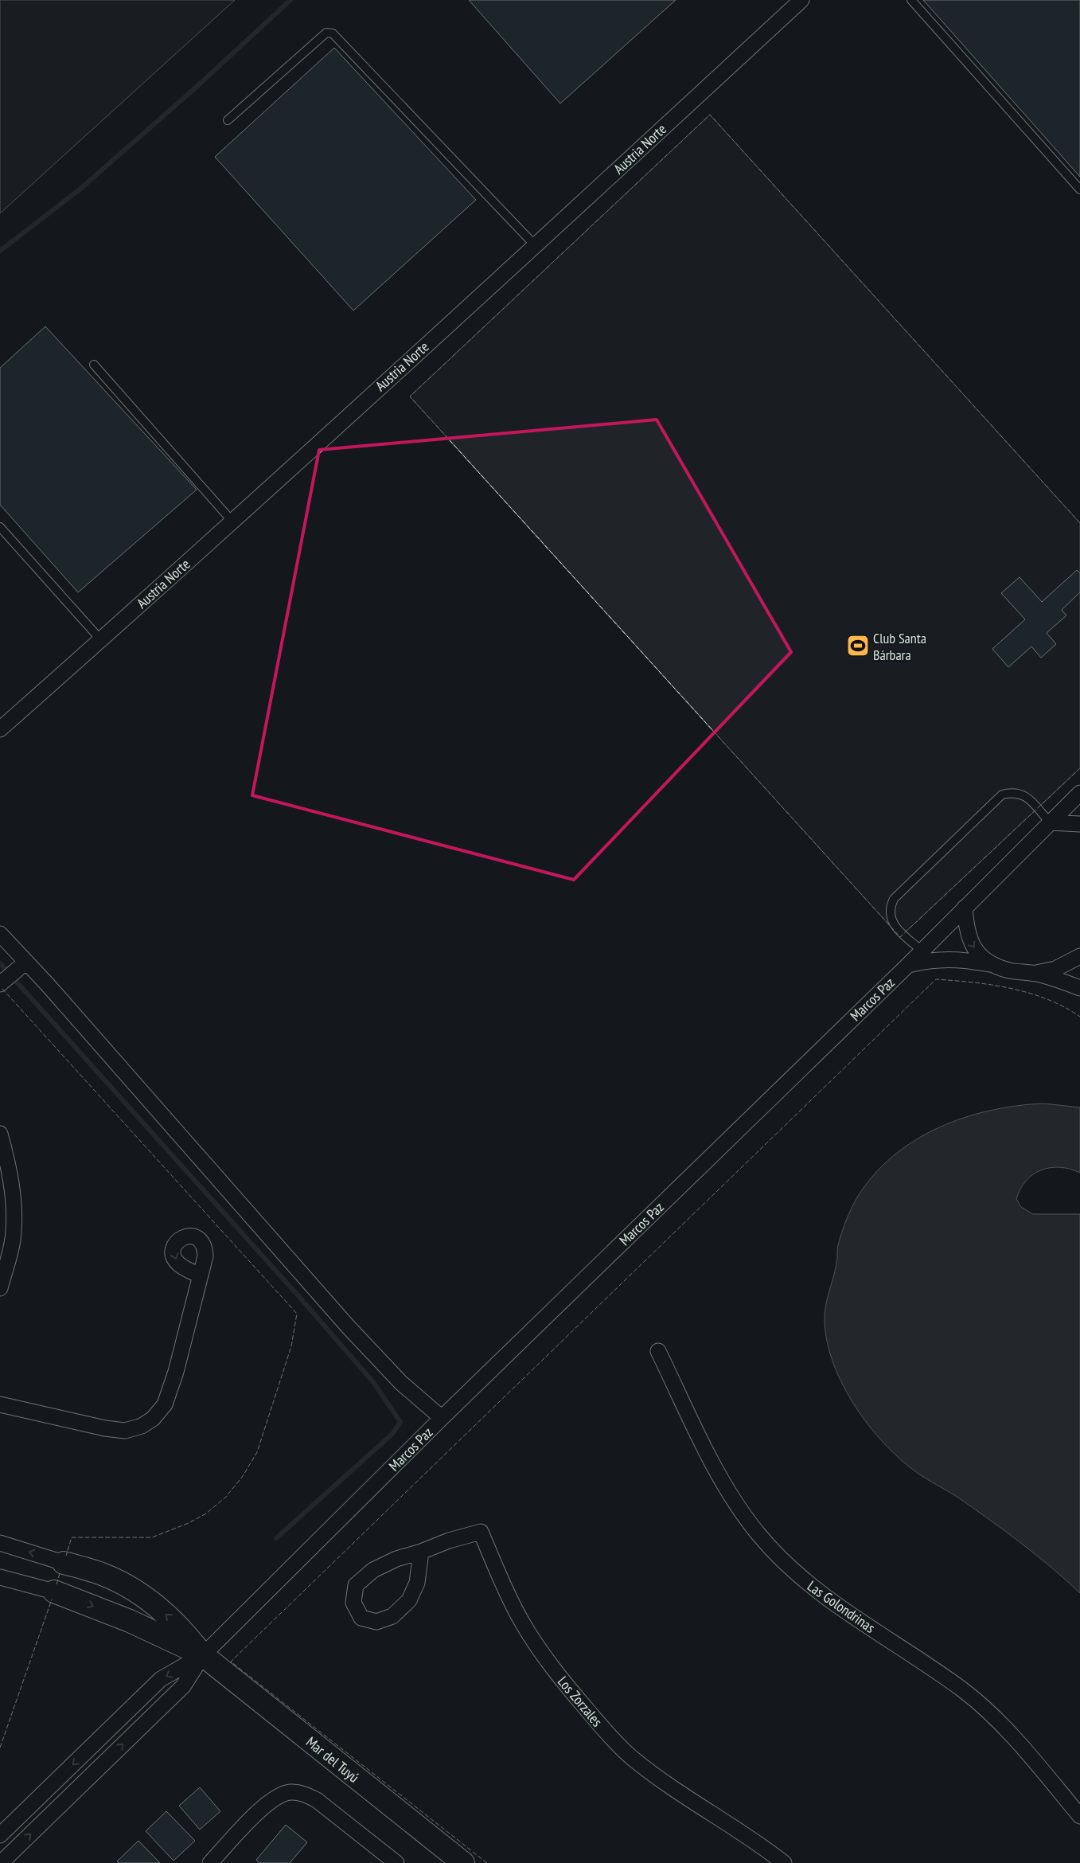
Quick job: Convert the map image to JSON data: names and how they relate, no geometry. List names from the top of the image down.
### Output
{
  "streets": {
    "street": [
      "Austria Norte",
      "Marcos Paz",
      "Las Golondrinas",
      "Los Zorzales",
      "Mar del Tuyú"
    ]
  },
  "crossings": [
    ["Marcos Paz", "Mar del Tuyú"]
  ],
  "places": {
    "sports": ["Club Santa Bárbara"]
  }
}
